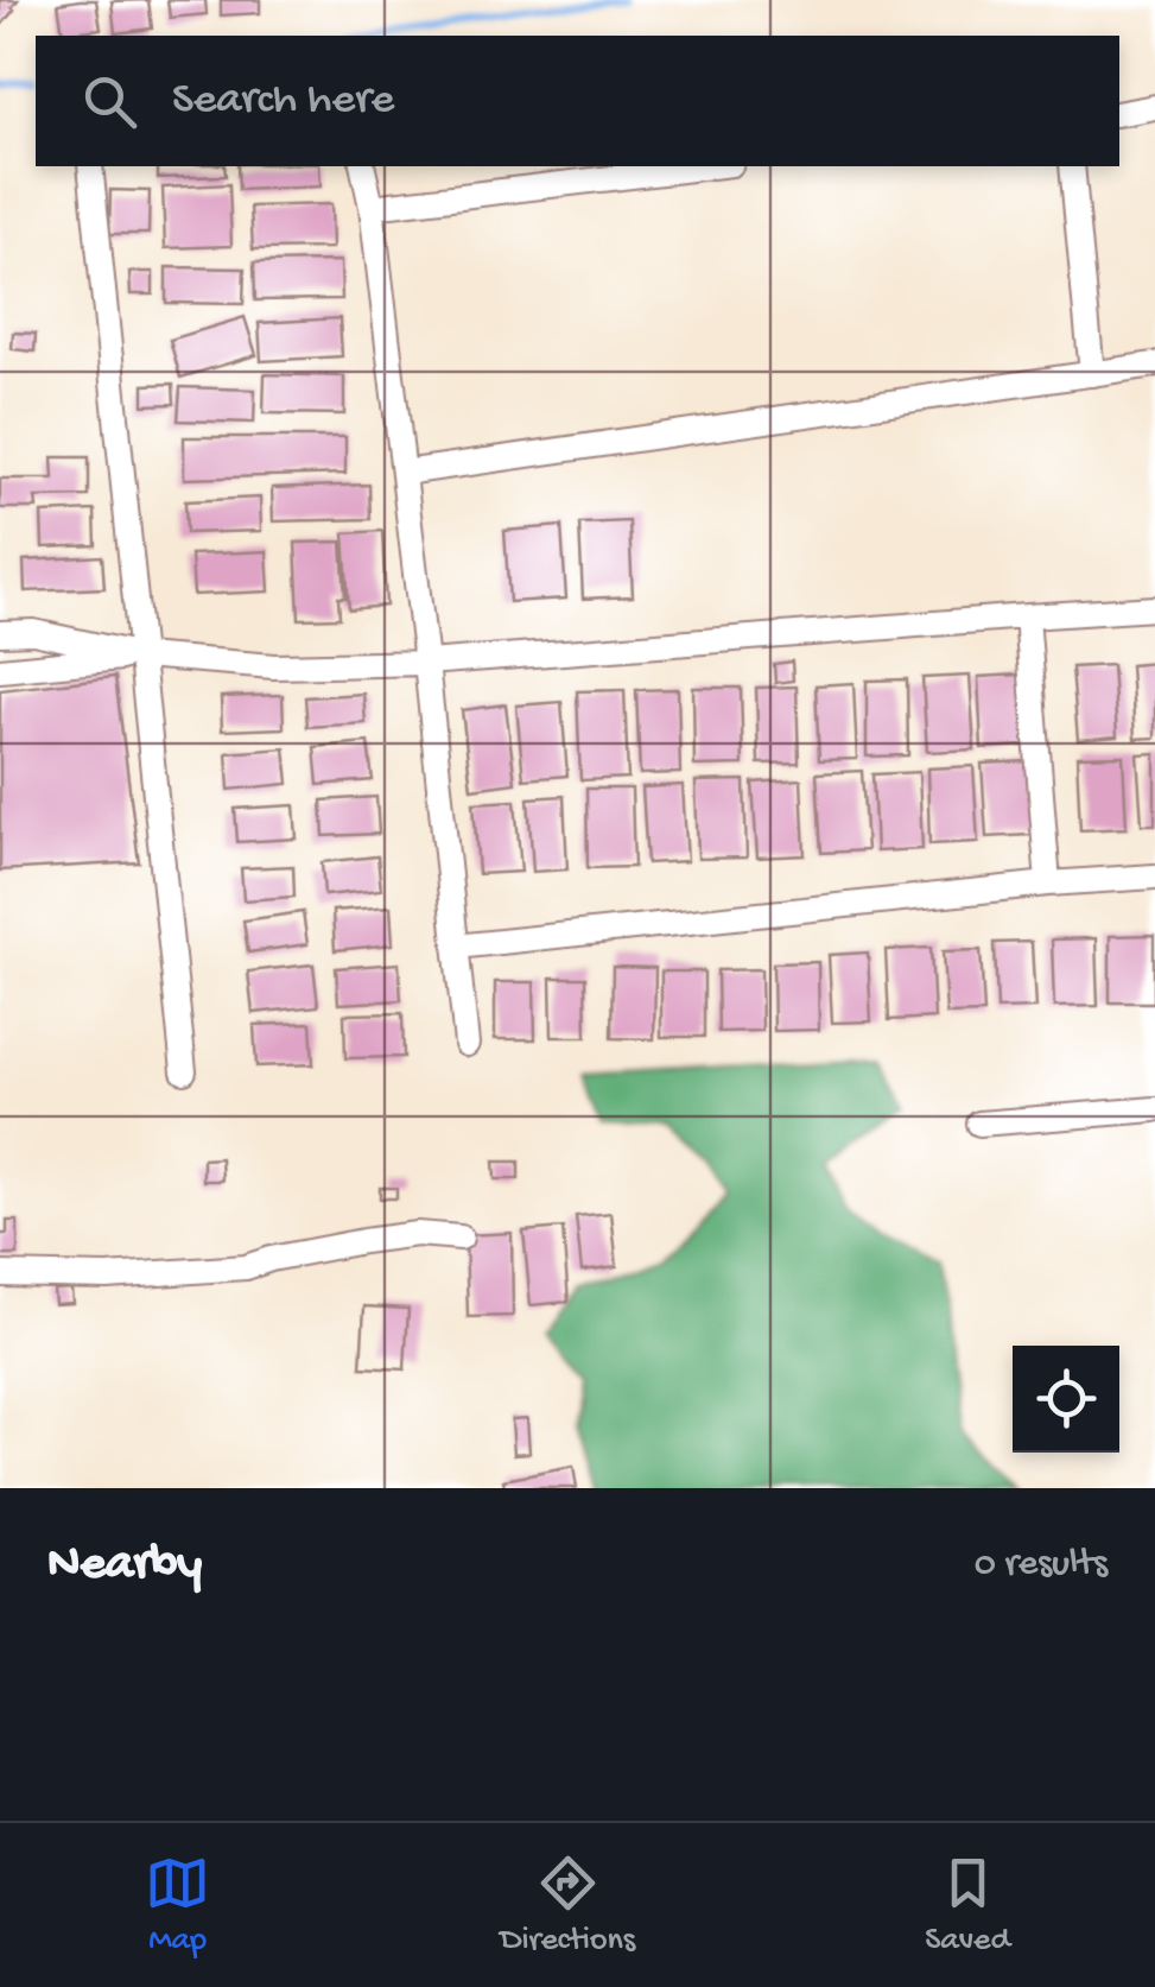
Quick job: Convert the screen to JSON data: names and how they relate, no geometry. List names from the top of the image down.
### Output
{
  "page": {
    "search": "Search here",
    "heading": ["Nearby", "0 results"],
    "nav": ["Map", "Directions", "Saved"]
  }
}
